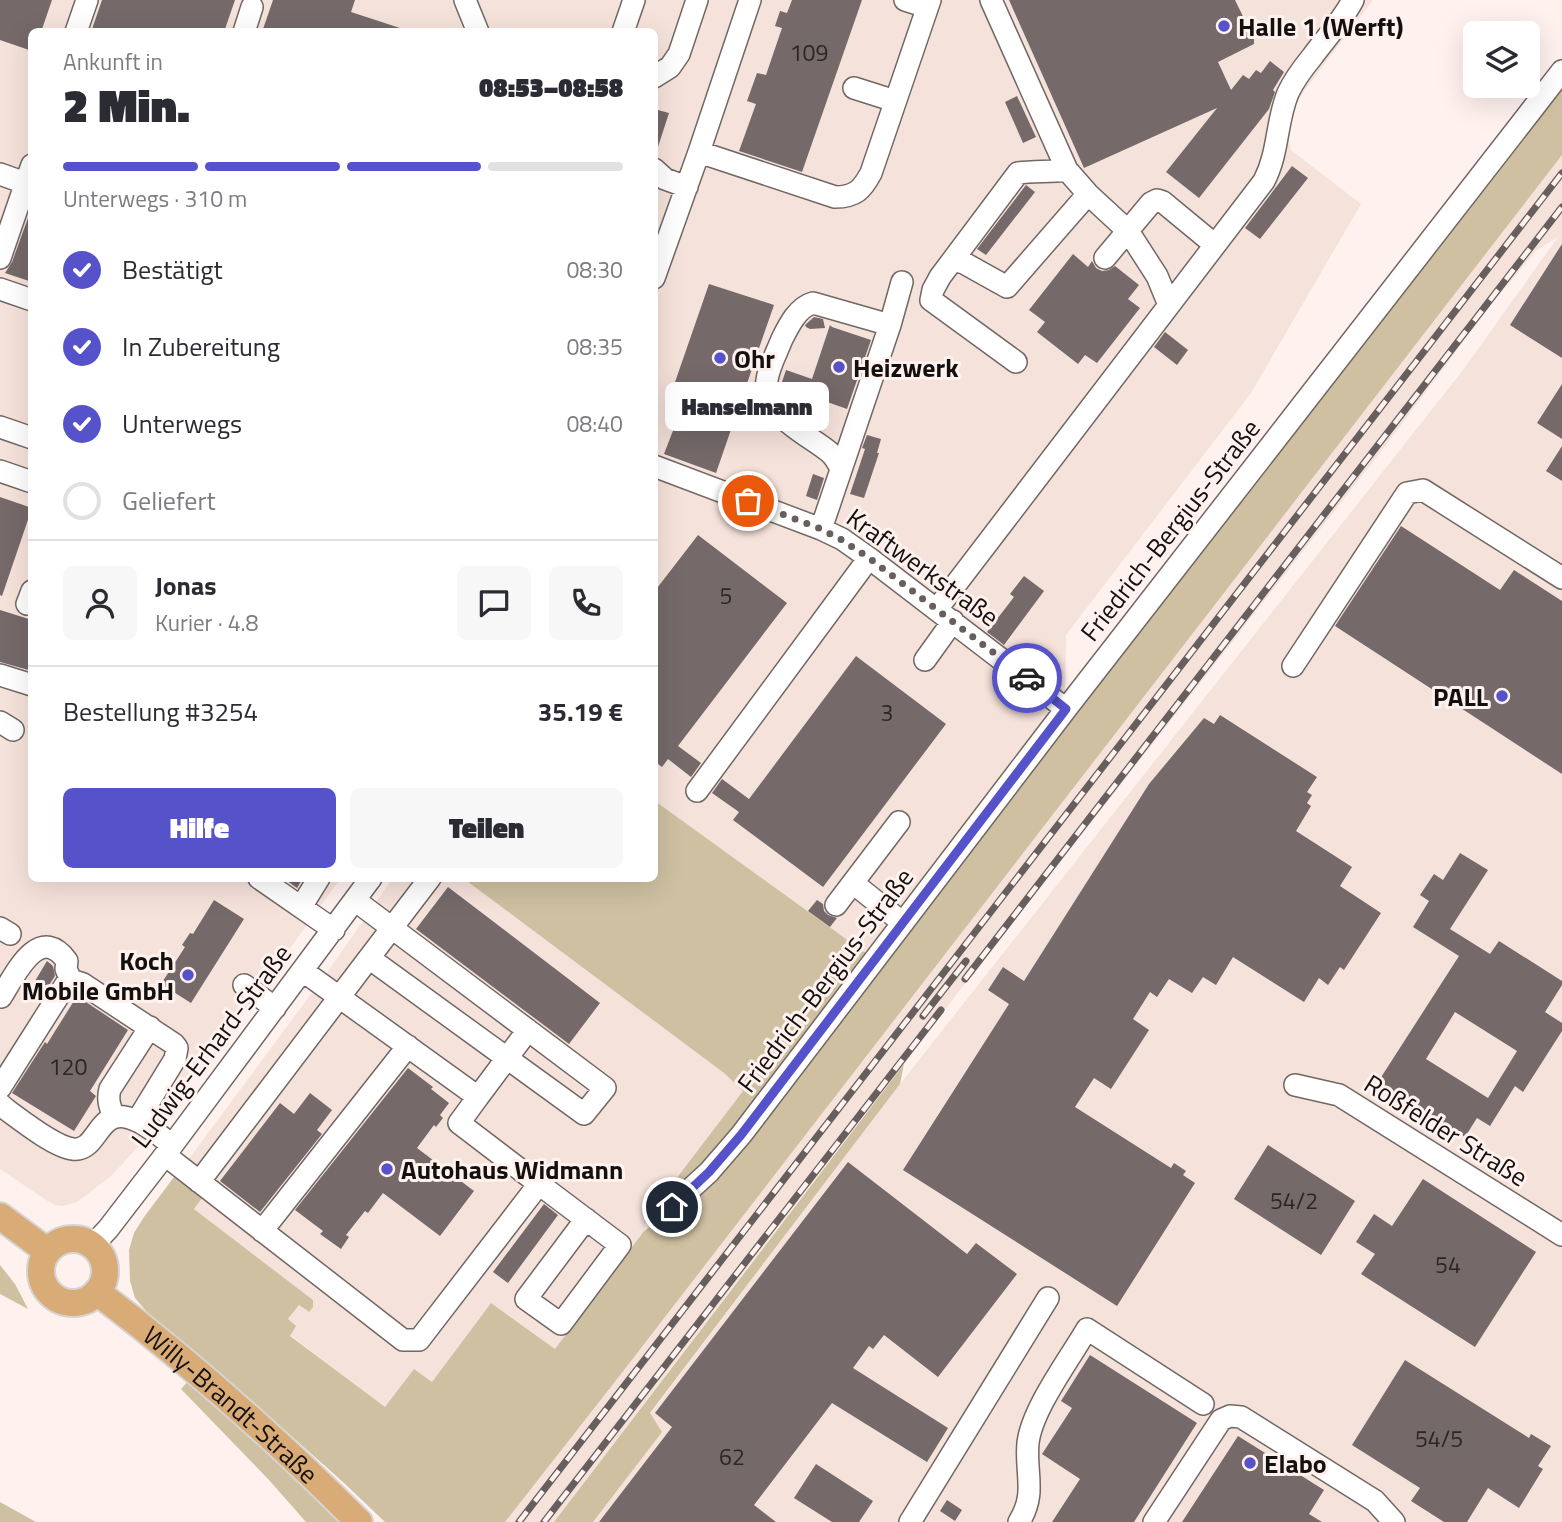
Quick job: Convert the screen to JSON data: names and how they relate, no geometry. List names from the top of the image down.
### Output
{
  "streets": {
    "main road": ["Willy-Brandt-Straße"],
    "street": [
      "Friedrich-Bergius-Straße",
      "Kraftwerkstraße",
      "Ludwig-Erhard-Straße",
      "Roßfelder Straße"
    ]
  },
  "crossings": [
    ["Friedrich-Bergius-Straße", "Kraftwerkstraße"],
    ["Ludwig-Erhard-Straße", "Willy-Brandt-Straße"]
  ],
  "places": [
    "Halle 1 (Werft)",
    "Ohr",
    "Heizwerk",
    "Hanselmann",
    "PALL",
    "Koch Mobile GmbH",
    "Autohaus Widmann",
    "Elabo"
  ],
  "house_numbers": [
    "109",
    "5",
    "3",
    "120",
    "54/2",
    "54",
    "54/5",
    "62"
  ],
  "page": {
    "heading": ["2 Min.", "Ankunft in", "08:53–08:58"],
    "panel": [
      "Jonas",
      "Kurier · 4.8",
      "Bestellung #3254",
      "35.19 €"
    ],
    "bar": "Unterwegs · 310 m",
    "list": [
      ["Bestätigt", "08:30"],
      ["In Zubereitung", "08:35"],
      ["Unterwegs", "08:40"],
      "Geliefert"
    ],
    "bubble": "Hanselmann",
    "buttons": ["Hilfe", "Teilen"]
  }
}
